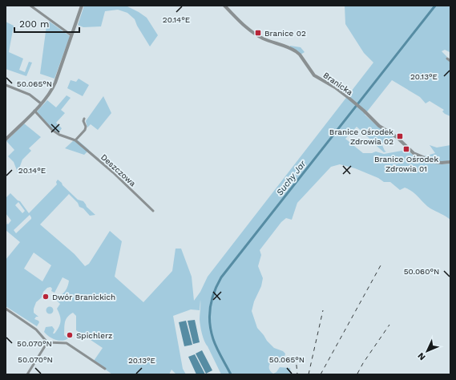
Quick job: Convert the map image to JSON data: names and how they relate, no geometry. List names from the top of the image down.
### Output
{
  "streets": {
    "street": ["Branicka", "Deszczowa"]
  },
  "water": ["Suchy Jar"],
  "places": {
    "transit": ["Branice 02", "Branice Ośrodek Zdrowia 02", "Branice Ośrodek Zdrowia 01"],
    "other": ["Dwór Branickich", "Spichlerz"]
  },
  "scale_bar": "200 m",
  "north": "bottom left",
  "coordinates": [
    "20.14°E",
    "20.13°E",
    "50.065°N",
    "50.060°N",
    "50.070°N"
  ]
}
